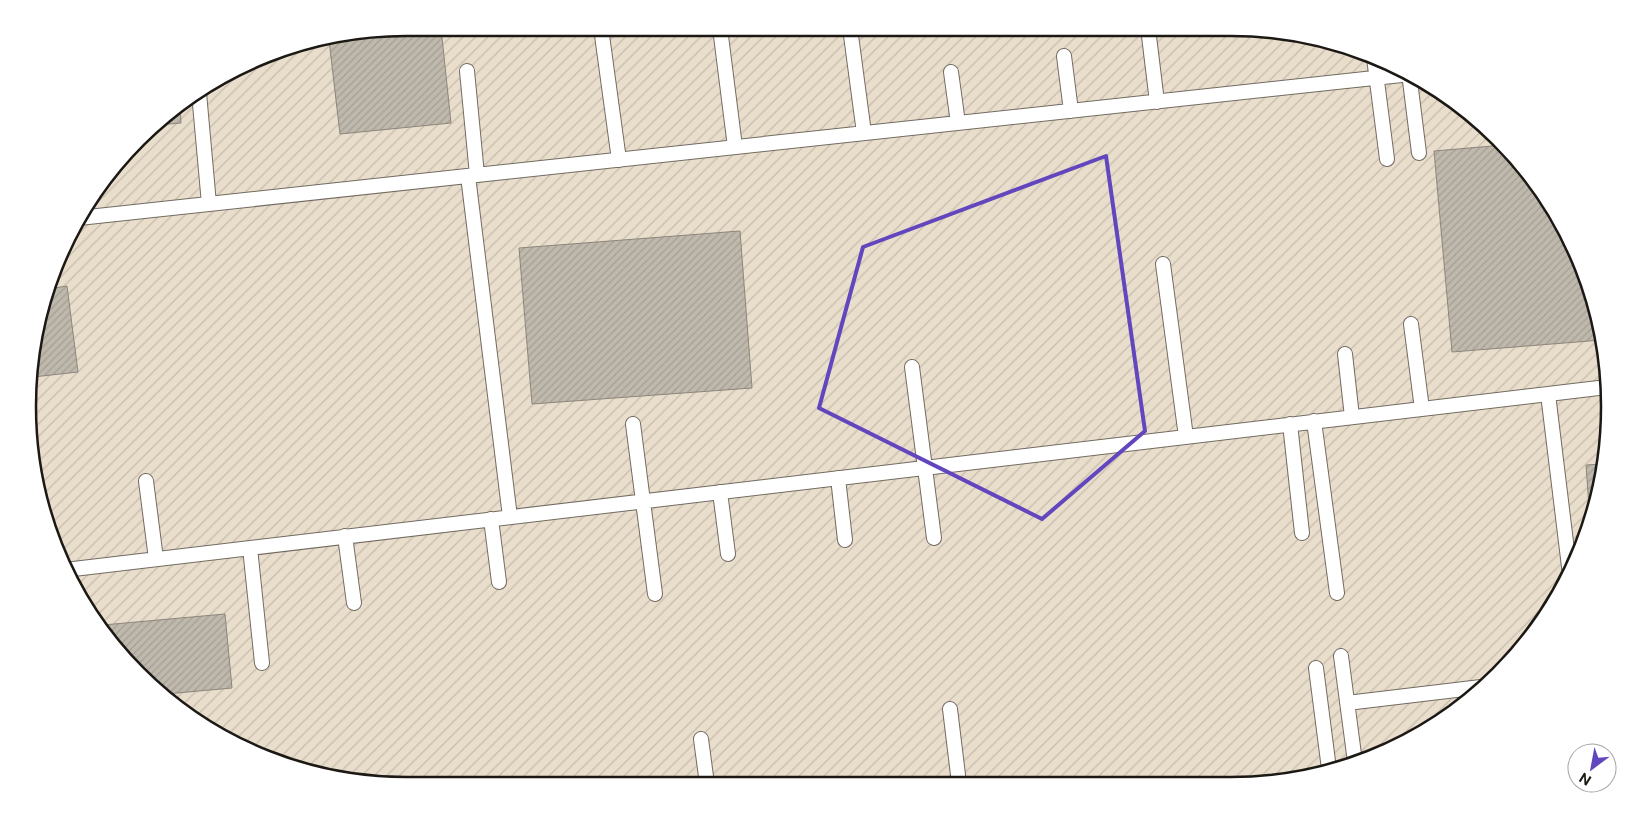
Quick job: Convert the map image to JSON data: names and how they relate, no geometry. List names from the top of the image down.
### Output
{
  "north": "bottom left"
}
